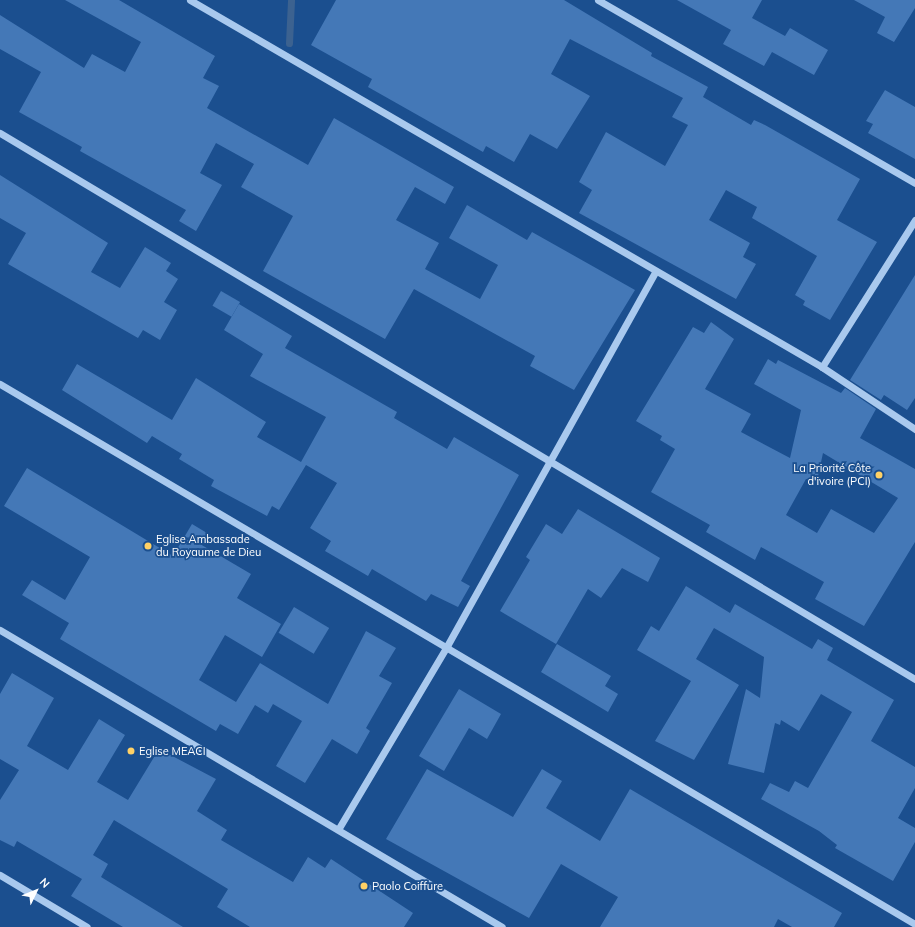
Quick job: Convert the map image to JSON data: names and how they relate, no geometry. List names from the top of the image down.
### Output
{
  "places": [
    "La Priorité Côte d'ivoire (PCI)",
    "Eglise Ambassade du Royaume de Dieu",
    "Eglise MEACI",
    "Paolo Coiffure"
  ],
  "north": "top right"
}
